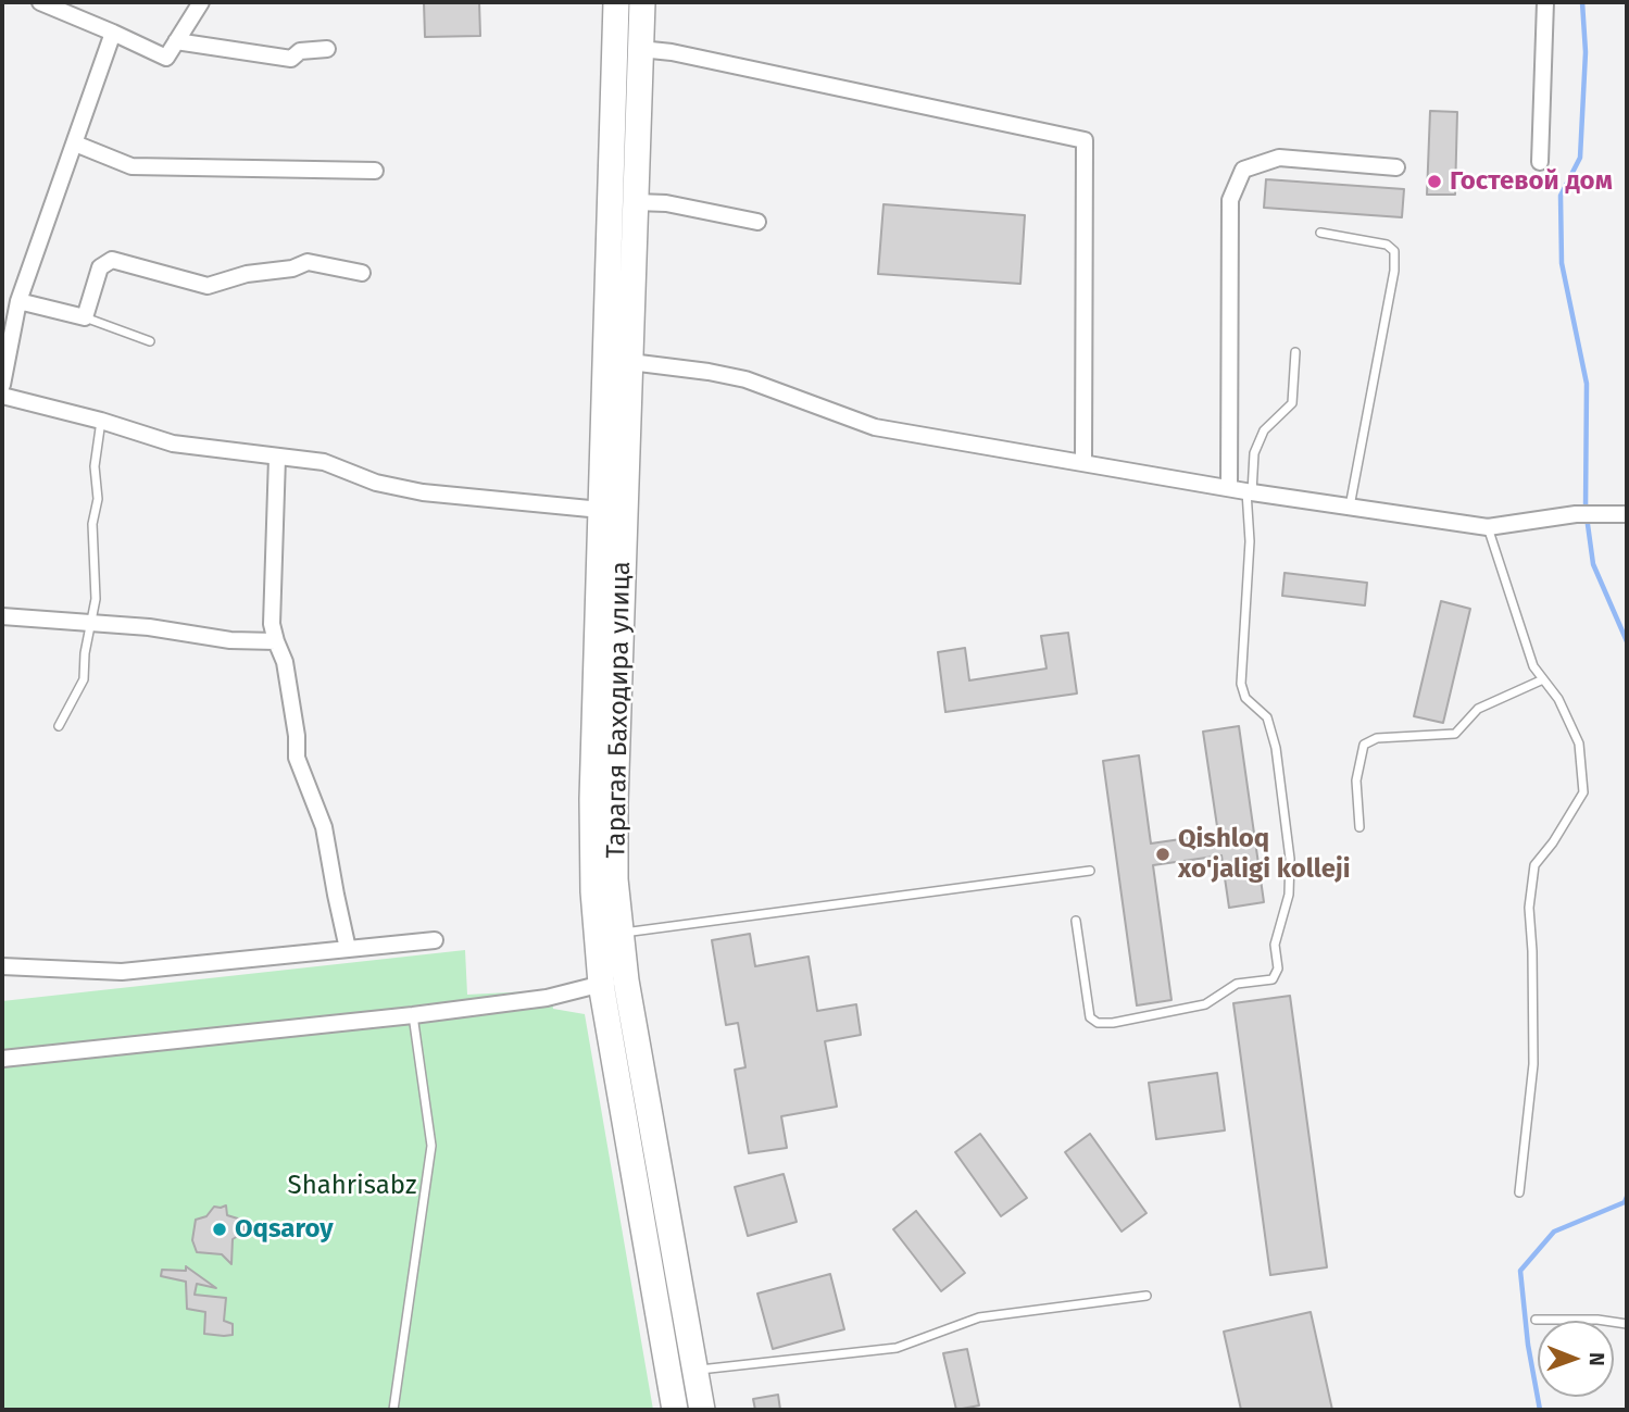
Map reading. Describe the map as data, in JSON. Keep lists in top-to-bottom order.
{
  "streets": {
    "main road": ["Тарагая Баходира улица"]
  },
  "parks": ["Shahrisabz"],
  "places": ["Гостевой дом", "Qishloq xo'jaligi kolleji", "Oqsaroy"],
  "north": "right"
}
